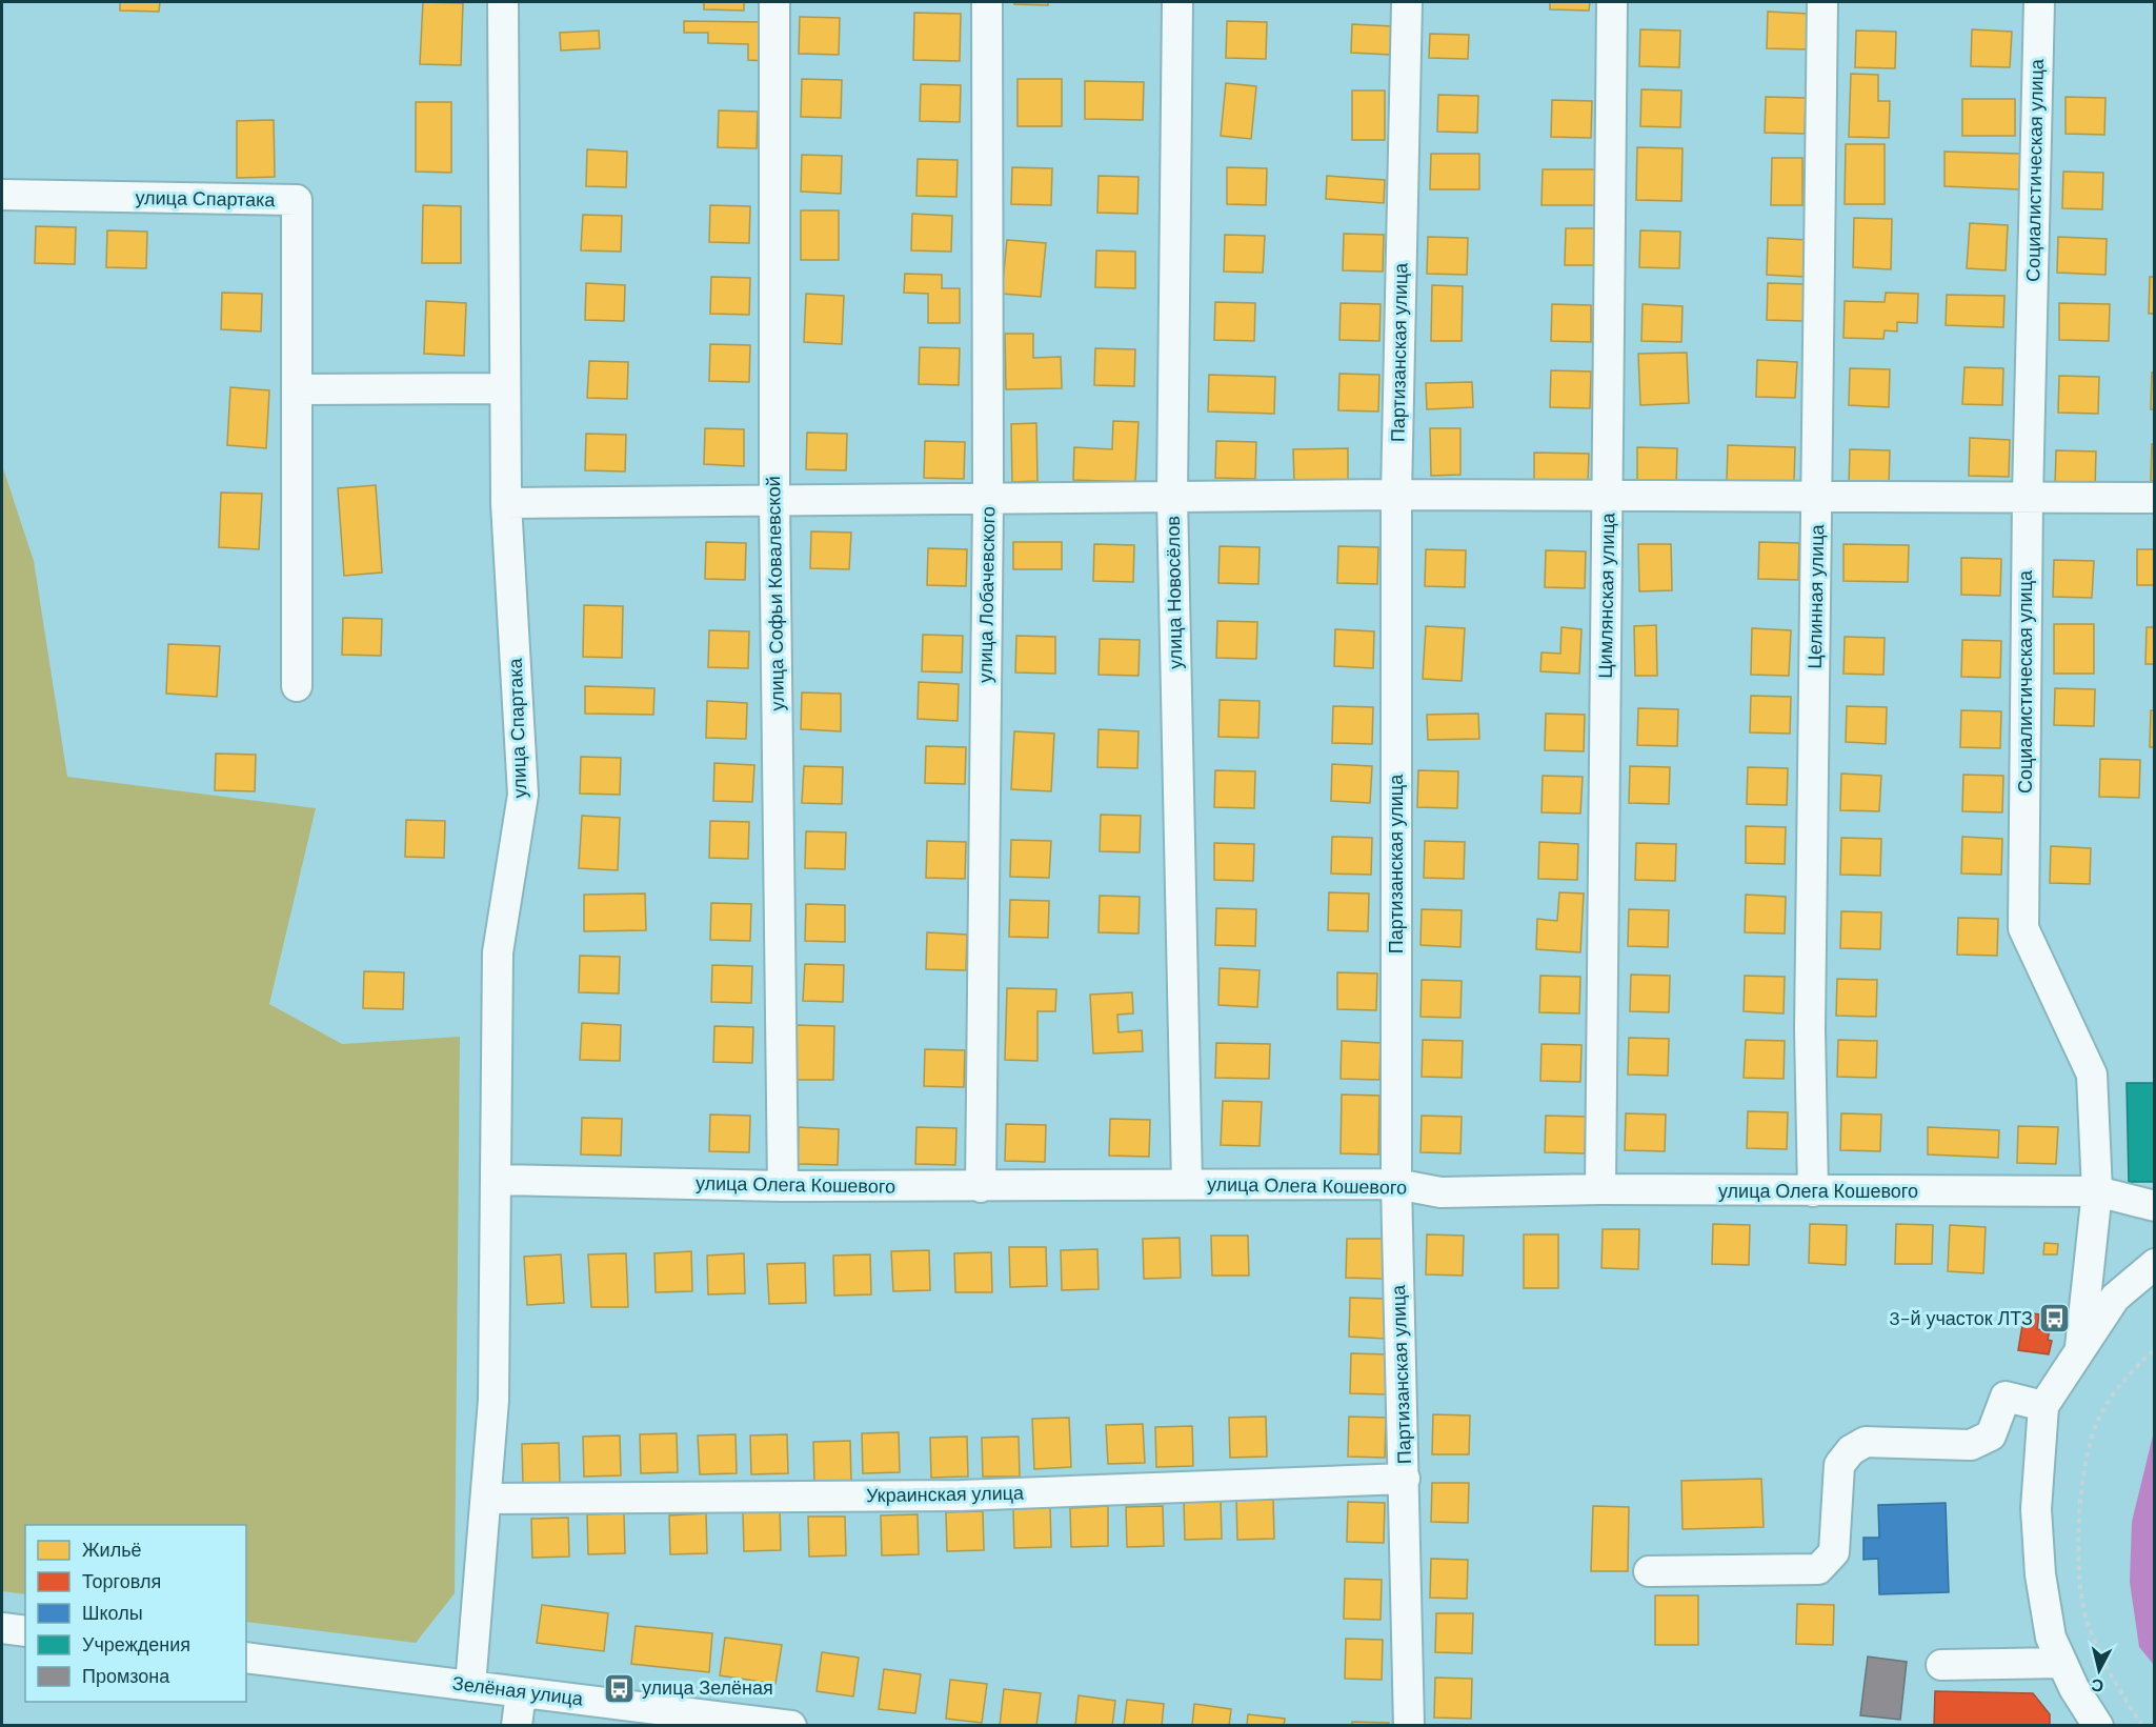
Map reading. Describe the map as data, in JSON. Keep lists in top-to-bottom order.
{
  "streets": {
    "street": [
      "Социалистическая улица",
      "улица Спартака",
      "Партизанская улица",
      "улица Новосёлов",
      "улица Софьи Ковалевской",
      "улица Лобачевского",
      "Цимлянская улица",
      "Целинная улица",
      "улица Олега Кошевого",
      "Украинская улица",
      "Зелёная улица"
    ]
  },
  "crossings": [
    ["Социалистическая улица", "улица Олега Кошевого"],
    ["улица Спартака", "улица Олега Кошевого"],
    ["улица Спартака", "Украинская улица"],
    ["улица Спартака", "Зелёная улица"],
    ["Партизанская улица", "улица Олега Кошевого"],
    ["Партизанская улица", "Украинская улица"],
    ["улица Новосёлов", "улица Олега Кошевого"],
    ["улица Софьи Ковалевской", "улица Олега Кошевого"],
    ["улица Лобачевского", "улица Олега Кошевого"],
    ["Цимлянская улица", "улица Олега Кошевого"],
    ["Целинная улица", "улица Олега Кошевого"]
  ],
  "places": {
    "bus stop": ["3-й участок ЛТЗ", "улица Зелёная"]
  },
  "legend": [
    "Жильё",
    "Торговля",
    "Школы",
    "Учреждения",
    "Промзона"
  ],
  "north": "bottom"
}
